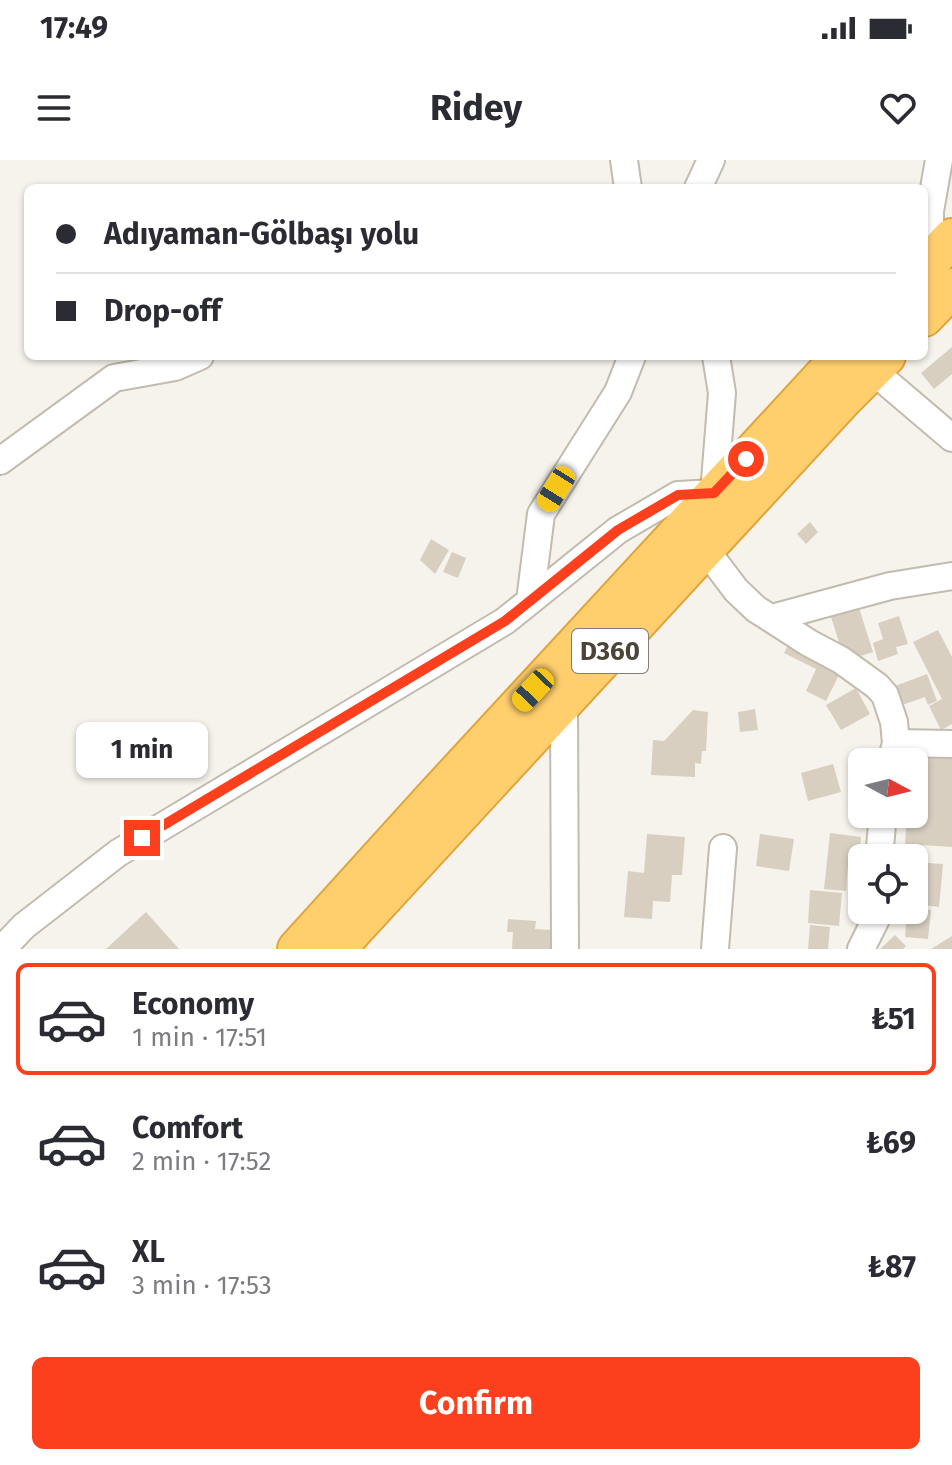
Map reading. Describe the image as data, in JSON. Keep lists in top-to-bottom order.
{
  "streets": {
    "highway": ["D360"]
  },
  "north": "right",
  "page": {
    "status": "17:49",
    "header": "Ridey",
    "banner": ["Adıyaman-Gölbaşı yolu", "Drop-off"],
    "bubble": "1 min",
    "list": [
      {
        "name": "Economy",
        "note": "1 min · 17:51",
        "value": "₺51"
      },
      {
        "name": "Comfort",
        "note": "2 min · 17:52",
        "value": "₺69"
      },
      {
        "name": "XL",
        "note": "3 min · 17:53",
        "value": "₺87"
      }
    ],
    "buttons": "Confirm"
  }
}
